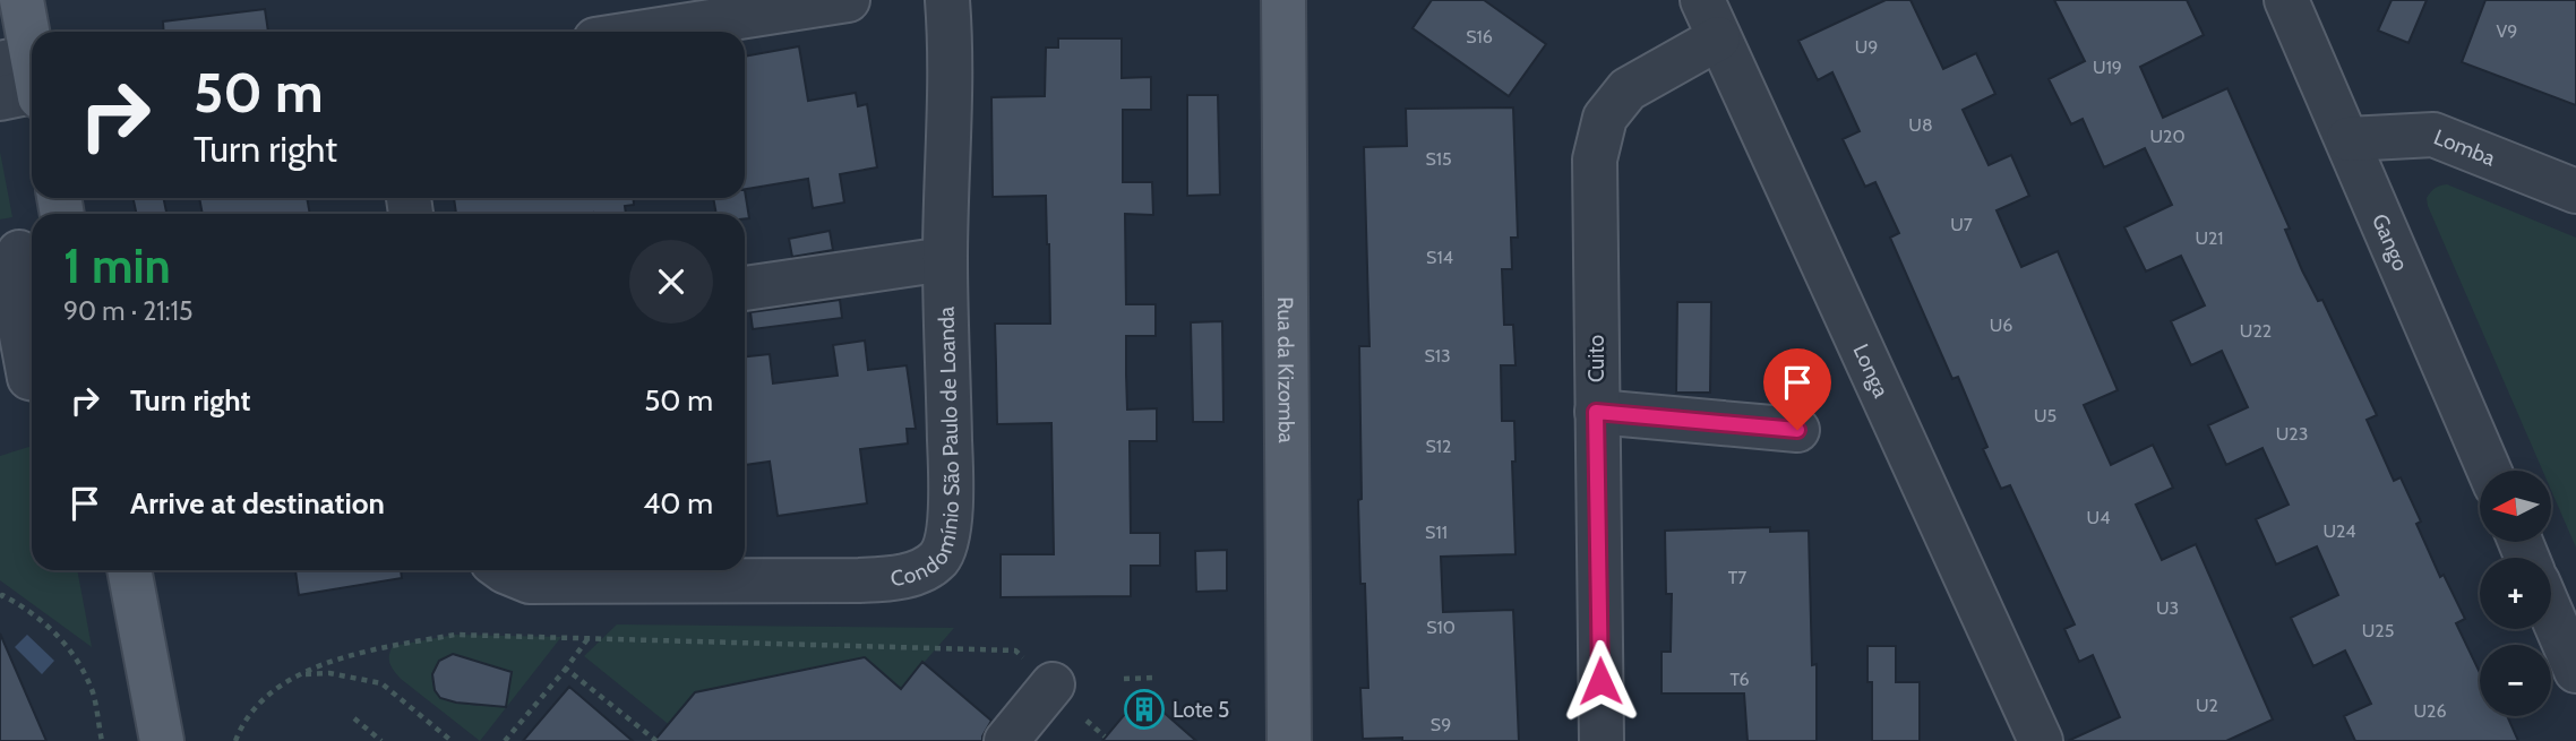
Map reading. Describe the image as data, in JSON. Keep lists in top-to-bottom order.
{
  "streets": {
    "main road": ["Rua da Kizomba"],
    "street": [
      "Lomba",
      "Gango",
      "Cuito",
      "Longa",
      "Condomínio São Paulo de Loanda"
    ]
  },
  "crossings": [
    ["Lomba", "Gango"],
    ["Cuito", "Longa"]
  ],
  "places": {
    "building": ["Lote 5"]
  },
  "house_numbers": [
    "V9",
    "S16",
    "U9",
    "U19",
    "U8",
    "U20",
    "S15",
    "U7",
    "U21",
    "S14",
    "U6",
    "U22",
    "S13",
    "U5",
    "U23",
    "S12",
    "U4",
    "U24",
    "S11",
    "T7",
    "U3",
    "S10",
    "U25",
    "T6",
    "U2",
    "U26",
    "S9"
  ],
  "north": "left",
  "page": {
    "turn": ["50 m", "Turn right"],
    "heading": ["1 min", "90 m · 21:15"],
    "list": [
      {
        "name": "Turn right",
        "value": "50 m"
      },
      {
        "name": "Arrive at destination",
        "value": "40 m"
      }
    ],
    "map_buttons": ["+", "−"]
  }
}
